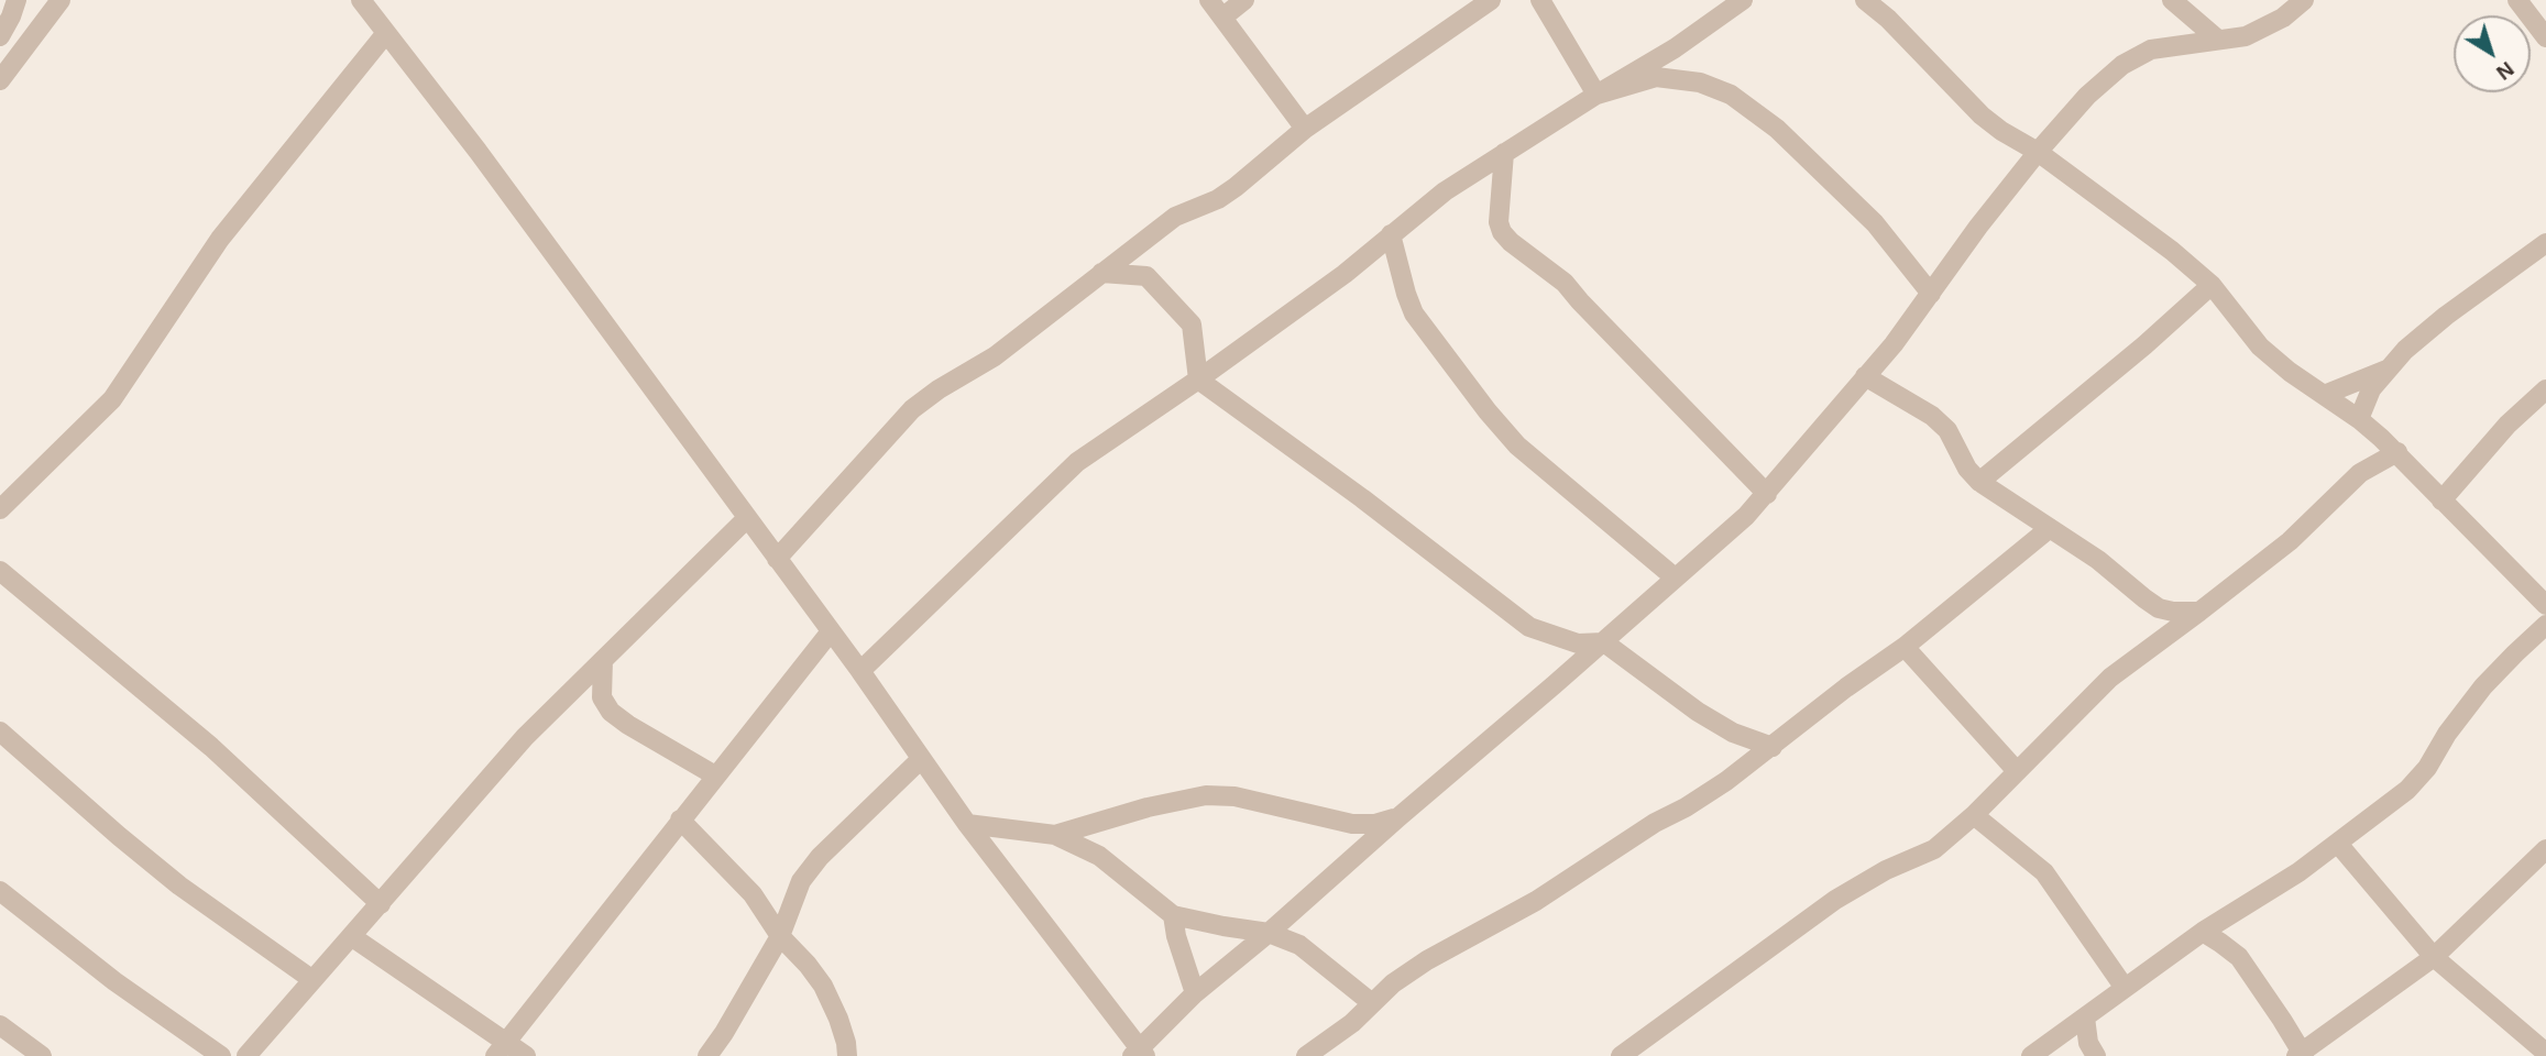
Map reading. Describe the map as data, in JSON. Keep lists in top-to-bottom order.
{
  "north": "bottom right"
}
